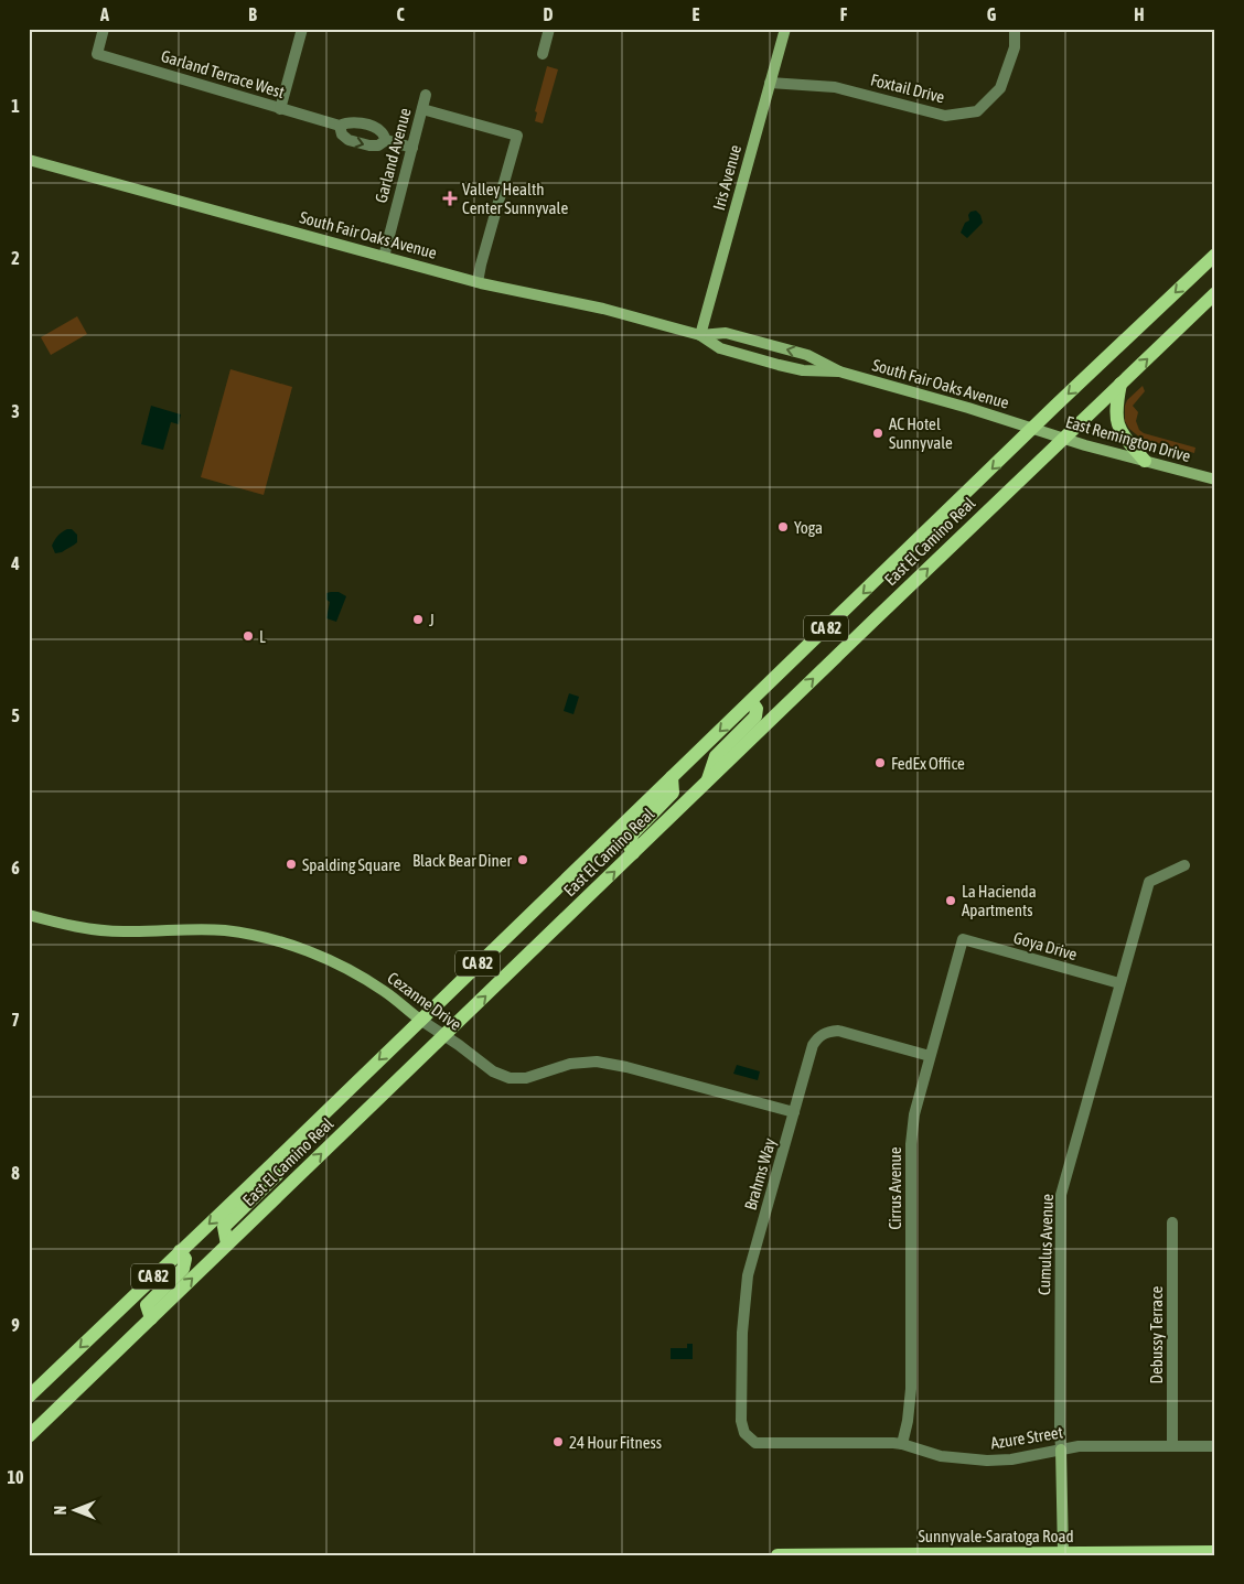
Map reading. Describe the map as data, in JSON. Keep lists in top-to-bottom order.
{
  "streets": {
    "main road": [
      "Iris Avenue",
      "South Fair Oaks Avenue",
      "East Remington Drive",
      "East El Camino Real",
      "CA 82",
      "Cezanne Drive",
      "Cumulus Avenue",
      "Sunnyvale-Saratoga Road"
    ],
    "street": [
      "Garland Terrace West",
      "Foxtail Drive",
      "Garland Avenue",
      "Goya Drive",
      "Brahms Way",
      "Cirrus Avenue",
      "Debussy Terrace",
      "Azure Street"
    ]
  },
  "crossings": [
    ["Garland Terrace West", "Garland Avenue"],
    ["Foxtail Drive", "Iris Avenue"],
    ["Garland Avenue", "South Fair Oaks Avenue"],
    ["Iris Avenue", "South Fair Oaks Avenue"],
    ["South Fair Oaks Avenue", "East Remington Drive"],
    ["South Fair Oaks Avenue", "East El Camino Real"],
    ["East Remington Drive", "East El Camino Real"],
    ["East El Camino Real", "Cezanne Drive"],
    ["Goya Drive", "Cirrus Avenue"],
    ["Goya Drive", "Cumulus Avenue"],
    ["Cezanne Drive", "Brahms Way"],
    ["Brahms Way", "Cirrus Avenue"],
    ["Brahms Way", "Azure Street"],
    ["Cirrus Avenue", "Azure Street"],
    ["Cumulus Avenue", "Azure Street"],
    ["Cumulus Avenue", "Sunnyvale-Saratoga Road"],
    ["Debussy Terrace", "Azure Street"]
  ],
  "places": {
    "health": ["Valley Health Center Sunnyvale"],
    "other": [
      "AC Hotel Sunnyvale",
      "Yoga",
      "J",
      "L",
      "FedEx Office",
      "Black Bear Diner",
      "Spalding Square",
      "La Hacienda Apartments",
      "24 Hour Fitness"
    ]
  },
  "north": "left",
  "grid": {
    "columns": [
      "A",
      "B",
      "C",
      "D",
      "E",
      "F",
      "G",
      "H"
    ],
    "rows": [
      "1",
      "2",
      "3",
      "4",
      "5",
      "6",
      "7",
      "8",
      "9",
      "10"
    ]
  }
}
